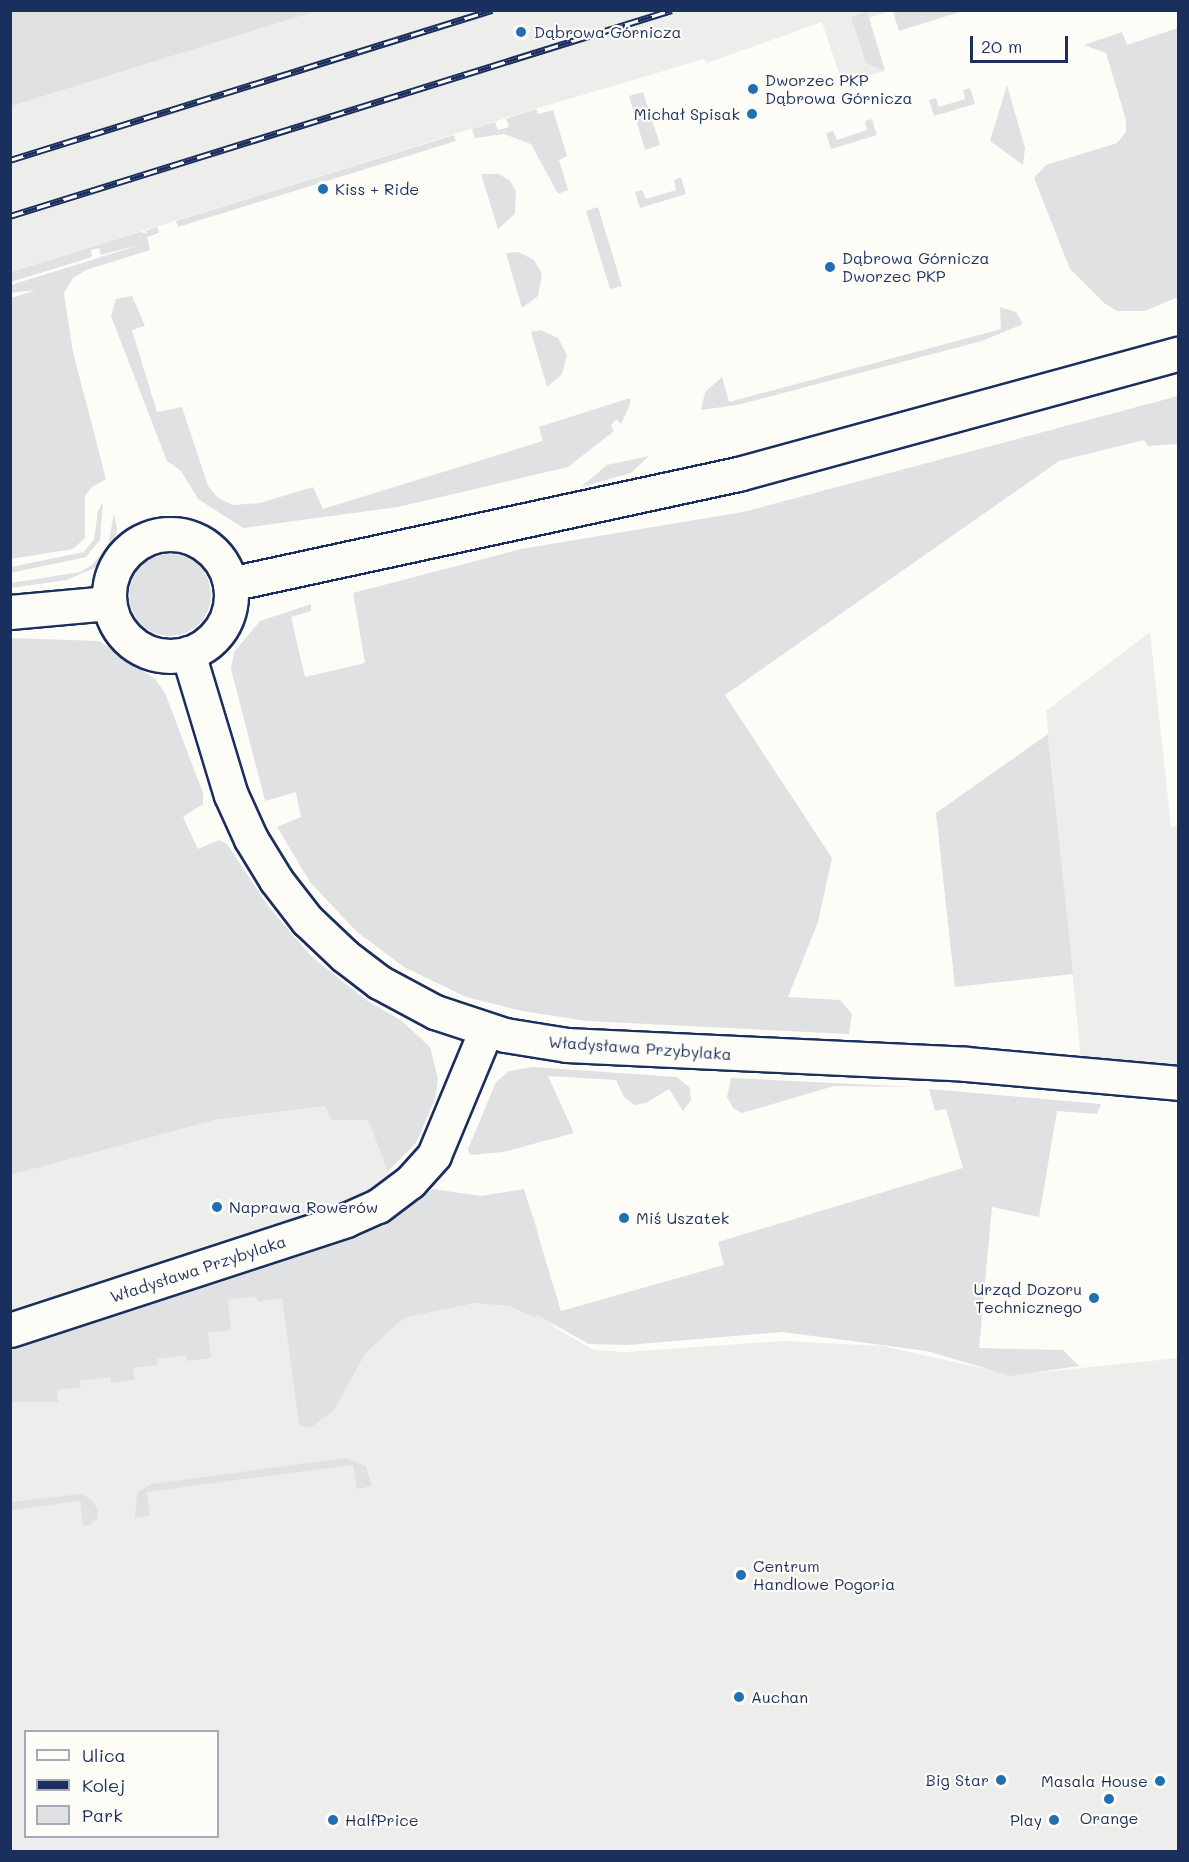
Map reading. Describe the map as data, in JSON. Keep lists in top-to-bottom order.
{
  "streets": {
    "street": ["Władysława Przybylaka"]
  },
  "places": [
    "Dąbrowa Górnicza",
    "Dworzec PKP Dąbrowa Górnicza",
    "Michał Spisak",
    "Kiss + Ride",
    "Dąbrowa Górnicza Dworzec PKP",
    "Naprawa Rowerów",
    "Miś Uszatek",
    "Urząd Dozoru Technicznego",
    "Centrum Handlowe Pogoria",
    "Auchan",
    "Big Star",
    "Masala House",
    "Orange",
    "HalfPrice",
    "Play"
  ],
  "legend": ["Ulica", "Kolej", "Park"],
  "scale_bar": "20 m"
}
